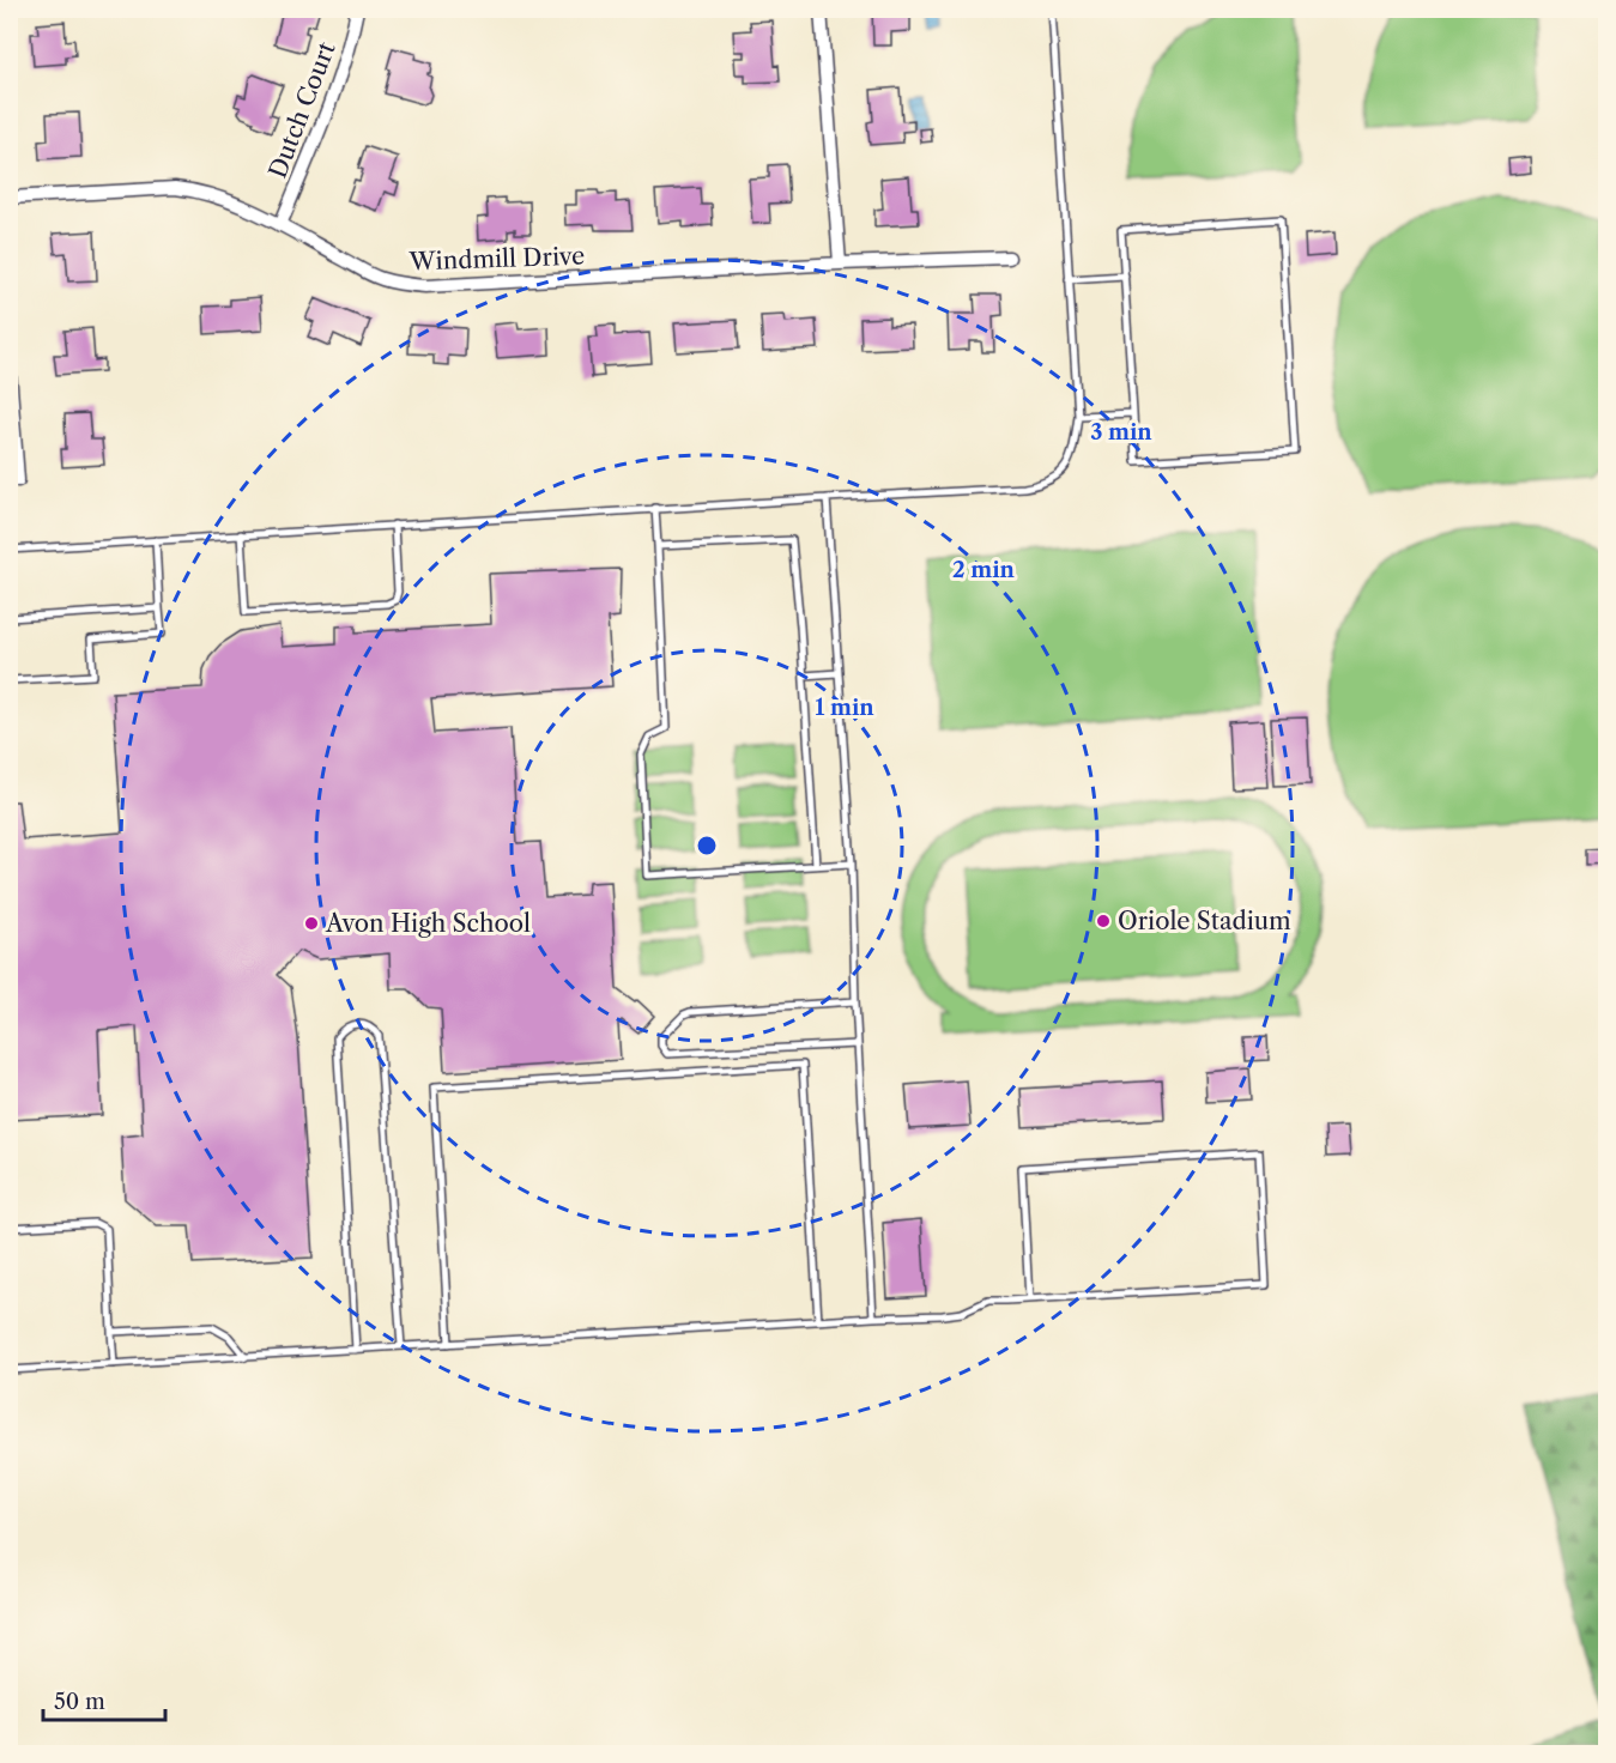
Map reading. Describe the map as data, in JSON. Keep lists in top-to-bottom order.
{
  "streets": {
    "street": ["Dutch Court", "Windmill Drive"]
  },
  "crossings": [
    ["Dutch Court", "Windmill Drive"]
  ],
  "places": ["Oriole Stadium", "Avon High School"],
  "scale_bar": "50 m",
  "rings": ["3 min", "2 min", "1 min"]
}
